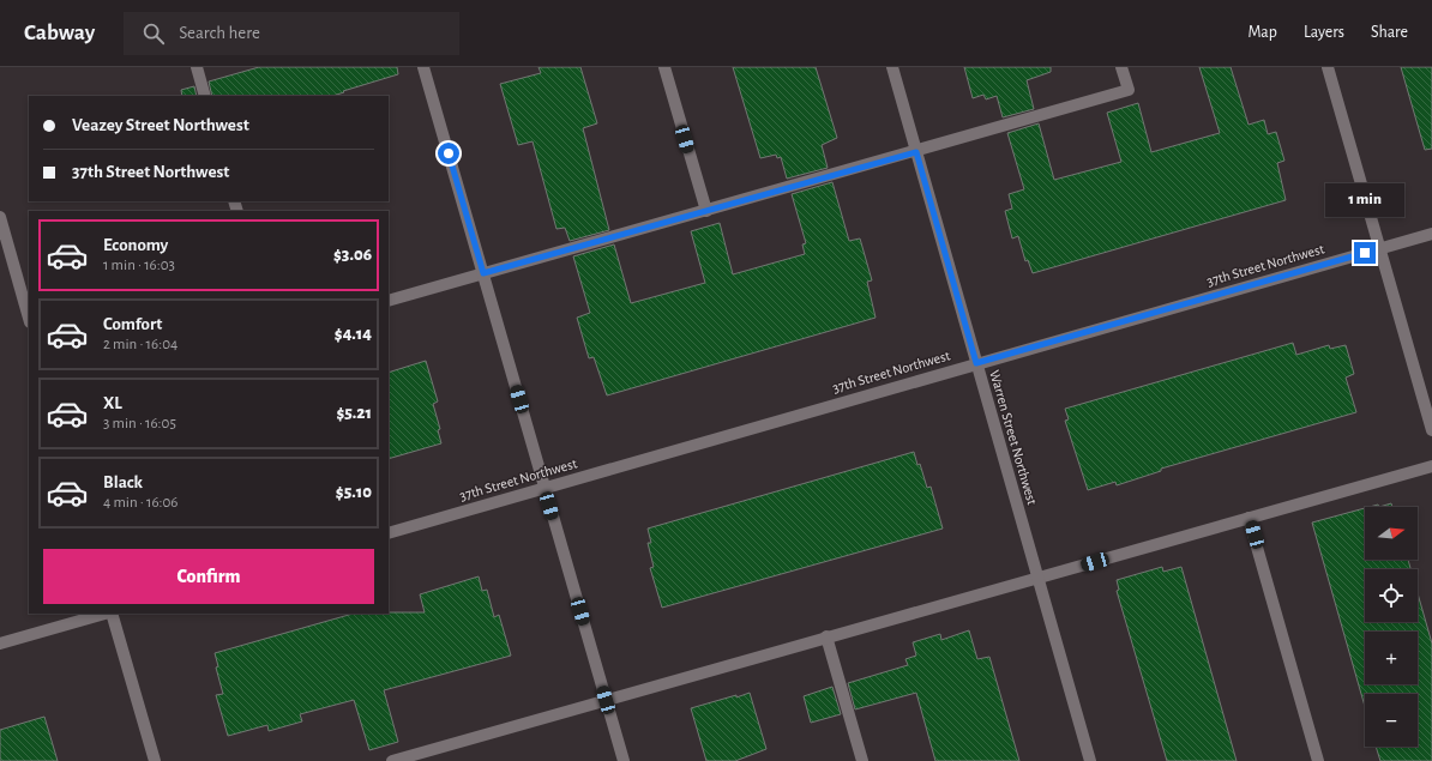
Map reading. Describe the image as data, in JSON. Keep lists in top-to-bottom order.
{
  "streets": {
    "street": ["37th Street Northwest", "Warren Street Northwest"]
  },
  "crossings": [
    ["37th Street Northwest", "Warren Street Northwest"]
  ],
  "north": "right",
  "page": {
    "header": "Cabway",
    "search": "Search here",
    "nav": ["Map", "Layers", "Share"],
    "banner": ["Veazey Street Northwest", "37th Street Northwest"],
    "bubble": "1 min",
    "list": [
      {
        "name": "Economy",
        "note": "1 min · 16:03",
        "value": "$3.06"
      },
      {
        "name": "Comfort",
        "note": "2 min · 16:04",
        "value": "$4.14"
      },
      {
        "name": "XL",
        "note": "3 min · 16:05",
        "value": "$5.21"
      },
      {
        "name": "Black",
        "note": "4 min · 16:06",
        "value": "$5.10"
      }
    ],
    "map_buttons": ["+", "−"],
    "buttons": "Confirm"
  }
}
